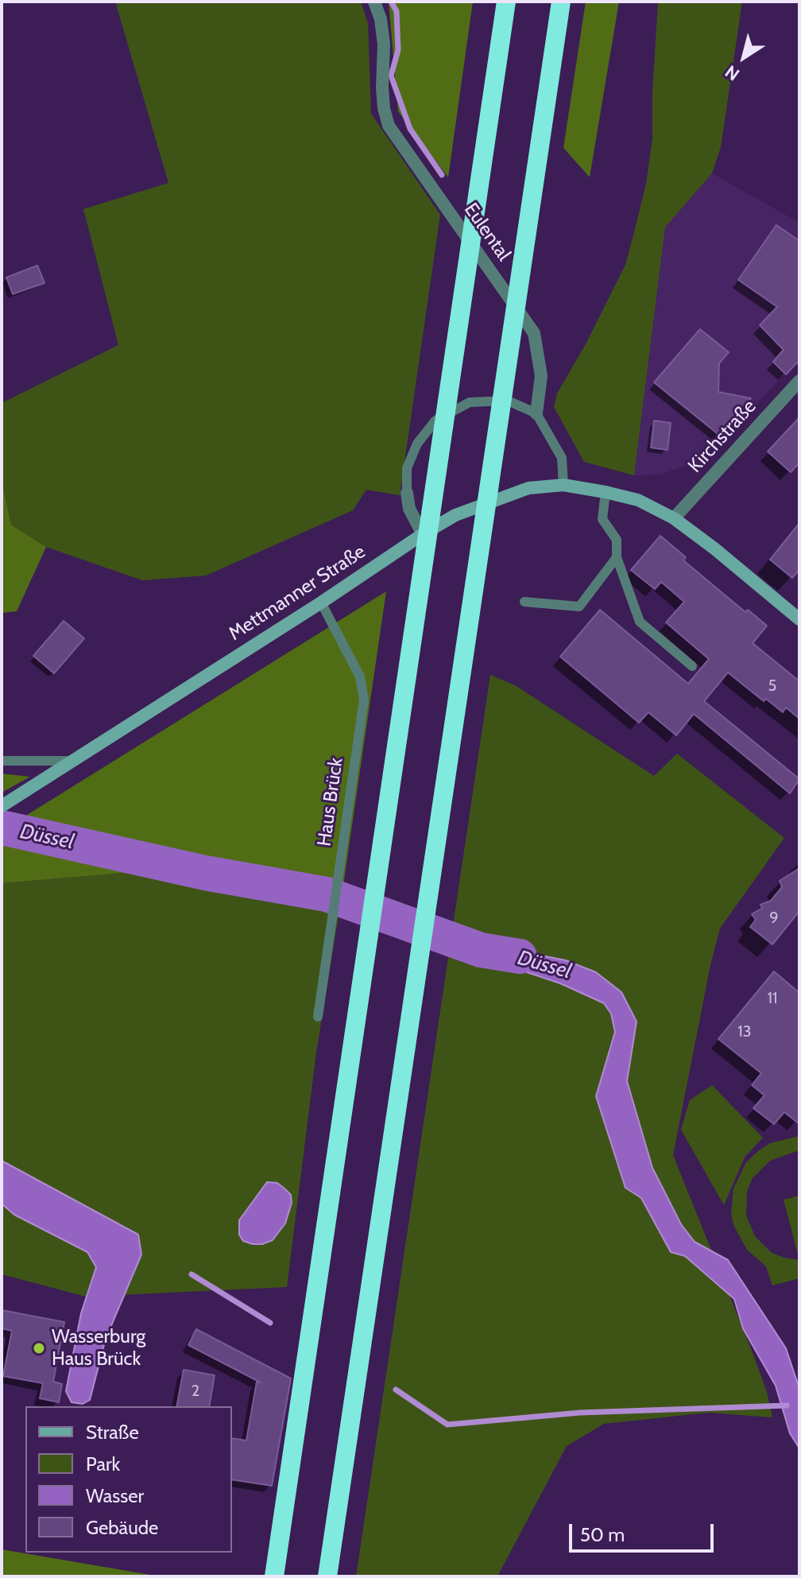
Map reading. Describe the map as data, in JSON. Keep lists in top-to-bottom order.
{
  "streets": {
    "main road": ["Mettmanner Straße"],
    "street": ["Eulental", "Kirchstraße"],
    "lane": ["Haus Brück"]
  },
  "crossings": [
    ["Kirchstraße", "Mettmanner Straße"],
    ["Mettmanner Straße", "Haus Brück"]
  ],
  "water": ["Düssel"],
  "places": ["Wasserburg Haus Brück"],
  "house_numbers": [
    "5",
    "9",
    "11",
    "13",
    "2"
  ],
  "legend": [
    "Straße",
    "Park",
    "Wasser",
    "Gebäude"
  ],
  "scale_bar": "50 m",
  "north": "bottom left"
}
